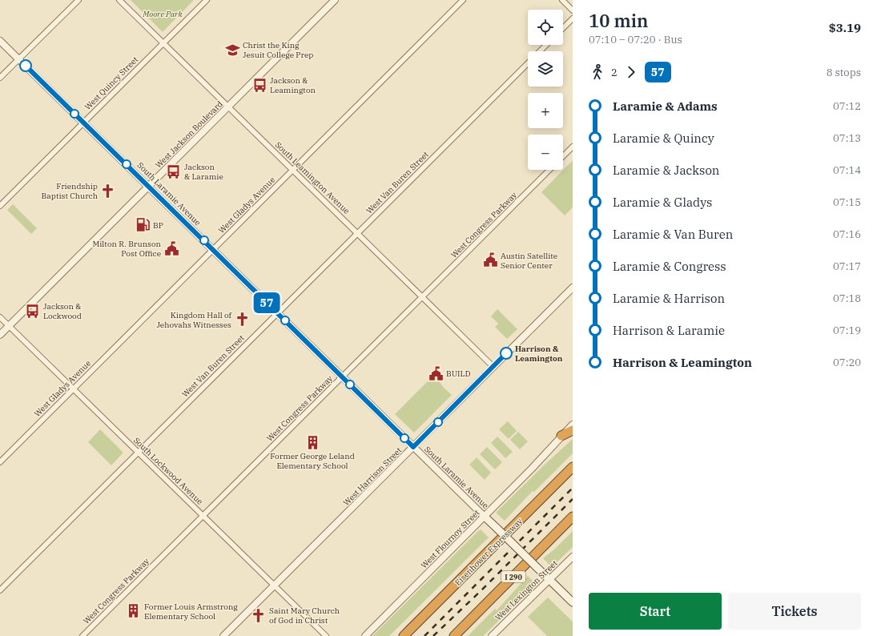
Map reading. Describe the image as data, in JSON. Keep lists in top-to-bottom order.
{
  "streets": {
    "highway": ["Eisenhower Expressway", "I 290"],
    "main road": ["South Laramie Avenue"],
    "street": [
      "West Quincy Street",
      "West Jackson Boulevard",
      "South Leamington Avenue",
      "West Van Buren Street",
      "West Gladys Avenue",
      "West Congress Parkway",
      "South Lockwood Avenue",
      "West Harrison Street",
      "West Flournoy Street",
      "West Lexington Street"
    ]
  },
  "crossings": [
    ["West Quincy Street", "South Leamington Avenue"],
    ["West Quincy Street", "South Laramie Avenue"],
    ["West Jackson Boulevard", "South Leamington Avenue"],
    ["West Jackson Boulevard", "South Laramie Avenue"],
    ["West Jackson Boulevard", "South Lockwood Avenue"],
    ["South Leamington Avenue", "West Van Buren Street"],
    ["South Leamington Avenue", "West Gladys Avenue"],
    ["South Leamington Avenue", "West Congress Parkway"],
    ["South Leamington Avenue", "West Harrison Street"],
    ["West Van Buren Street", "South Laramie Avenue"],
    ["West Van Buren Street", "South Lockwood Avenue"],
    ["South Laramie Avenue", "West Gladys Avenue"],
    ["South Laramie Avenue", "West Congress Parkway"],
    ["South Laramie Avenue", "West Harrison Street"],
    ["South Laramie Avenue", "West Flournoy Street"],
    ["South Laramie Avenue", "West Lexington Street"],
    ["West Gladys Avenue", "South Lockwood Avenue"],
    ["West Congress Parkway", "South Lockwood Avenue"],
    ["South Lockwood Avenue", "West Harrison Street"]
  ],
  "parks": ["Moore Park"],
  "places": {
    "school or university": ["Christ the King Jesuit College Prep"],
    "bus stop": ["Jackson & Leamington", "Jackson & Laramie", "Jackson & Lockwood"],
    "church": ["Friendship Baptist Church", "Kingdom Hall of Jehovahs Witnesses", "Saint Mary Church of God in Christ"],
    "fuel station": ["BP"],
    "public building": ["Milton R. Brunson Post Office", "Austin Satellite Senior Center", "BUILD"],
    "other": ["Harrison & Leamington"],
    "building": ["Former George Leland Elementary School", "Former Louis Armstrong Elementary School"]
  },
  "lines": ["bus line 57"],
  "page": {
    "on_map": "57",
    "heading": ["10 min", "07:10 – 07:20 · Bus", "$3.19"],
    "map_buttons": ["+", "−"],
    "legs": ["2", "57", "8 stops"],
    "list": [
      {
        "name": "Laramie & Adams",
        "value": "07:12"
      },
      {
        "name": "Laramie & Quincy",
        "value": "07:13"
      },
      {
        "name": "Laramie & Jackson",
        "value": "07:14"
      },
      {
        "name": "Laramie & Gladys",
        "value": "07:15"
      },
      {
        "name": "Laramie & Van Buren",
        "value": "07:16"
      },
      {
        "name": "Laramie & Congress",
        "value": "07:17"
      },
      {
        "name": "Laramie & Harrison",
        "value": "07:18"
      },
      {
        "name": "Harrison & Laramie",
        "value": "07:19"
      },
      {
        "name": "Harrison & Leamington",
        "value": "07:20"
      }
    ],
    "buttons": ["Start", "Tickets"]
  }
}
